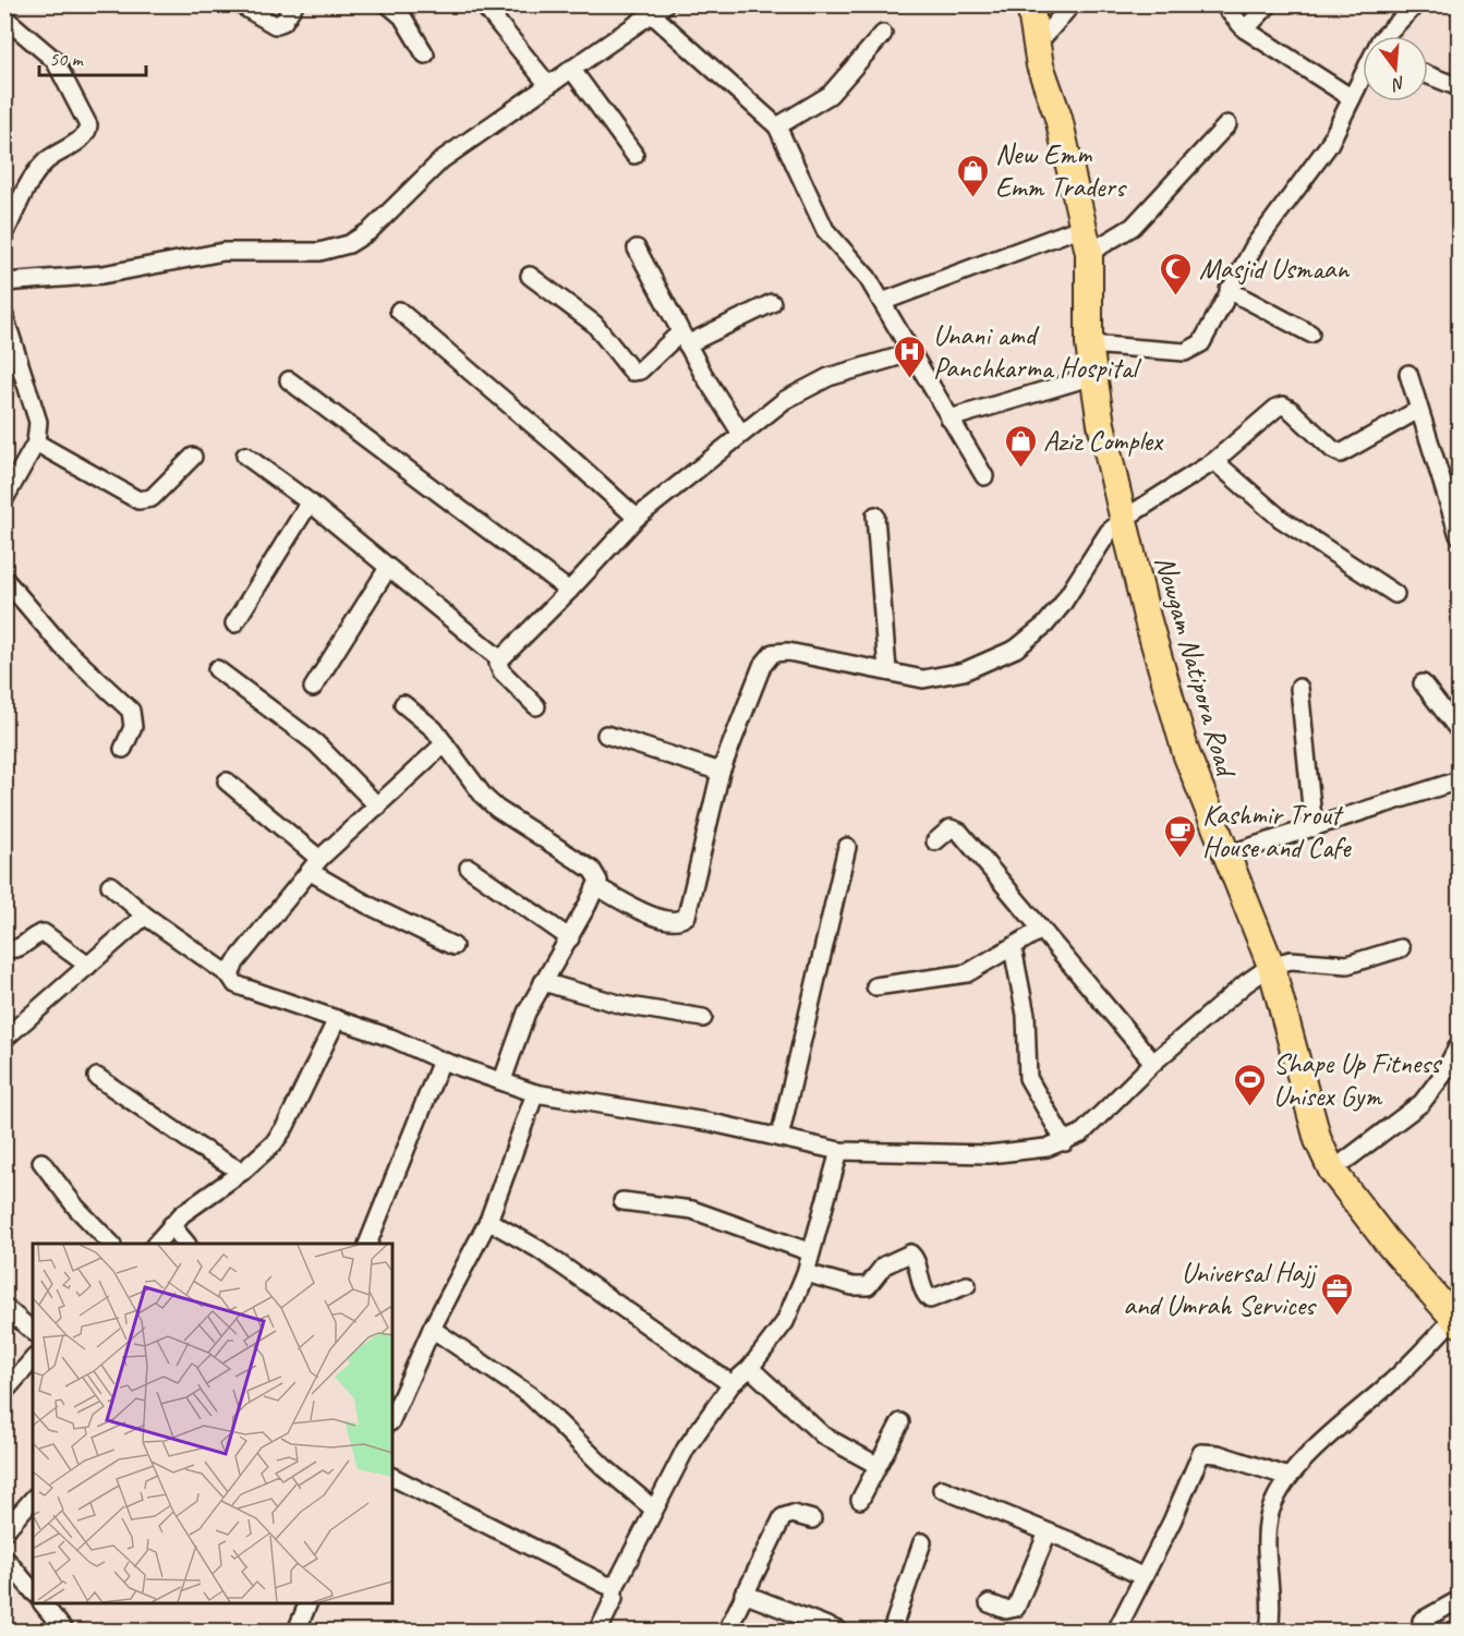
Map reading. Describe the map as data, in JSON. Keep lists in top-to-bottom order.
{
  "streets": {
    "main road": ["Nowgam Natipora Road"]
  },
  "places": {
    "shop": ["New Emm Emm Traders", "Aziz Complex"],
    "mosque": ["Masjid Usmaan"],
    "hospital": ["Unani amd Panchkarma Hospital"],
    "cafe": ["Kashmir Trout House and Cafe"],
    "sports": ["Shape Up Fitness Unisex Gym"],
    "office": ["Universal Hajj and Umrah Services"]
  },
  "scale_bar": "50 m",
  "north": "bottom"
}
